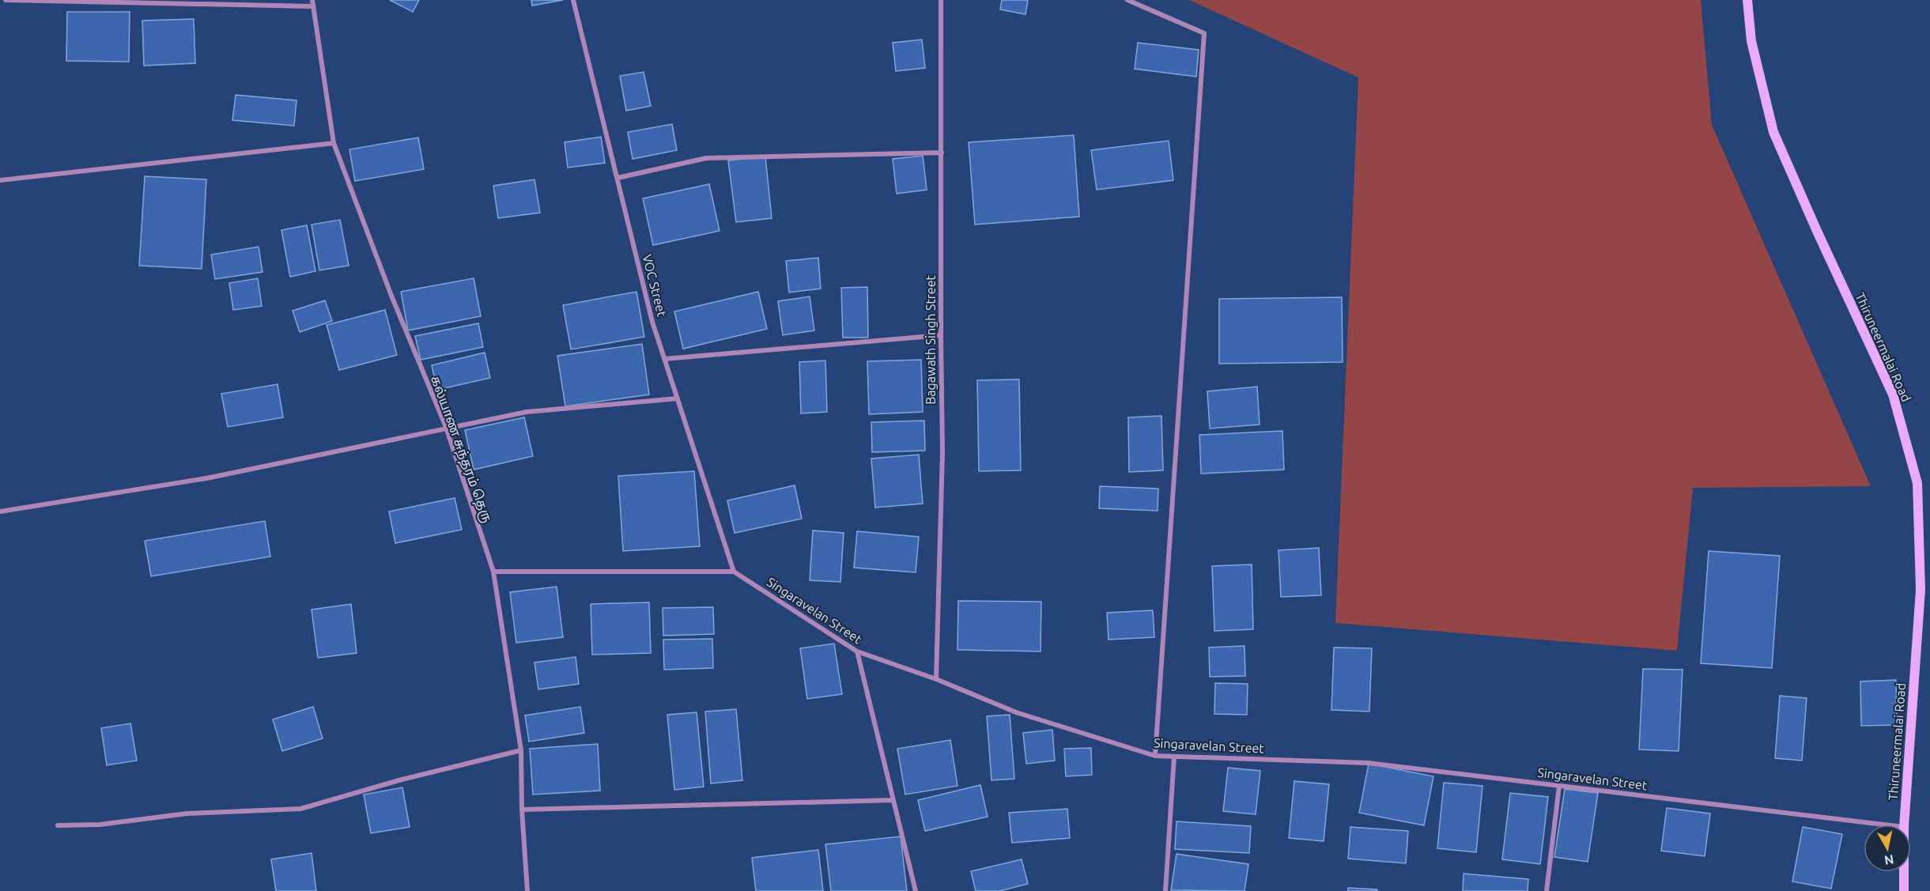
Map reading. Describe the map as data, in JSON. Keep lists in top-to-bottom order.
{
  "streets": {
    "street": [
      "VOC Street",
      "Bagawath Singh Street",
      "Thiruneermalai Road",
      "கல்யாண சுந்தரம் தெரு",
      "Singaravelan Street"
    ]
  },
  "crossings": [
    ["VOC Street", "Singaravelan Street"],
    ["Bagawath Singh Street", "Singaravelan Street"]
  ],
  "north": "bottom"
}
